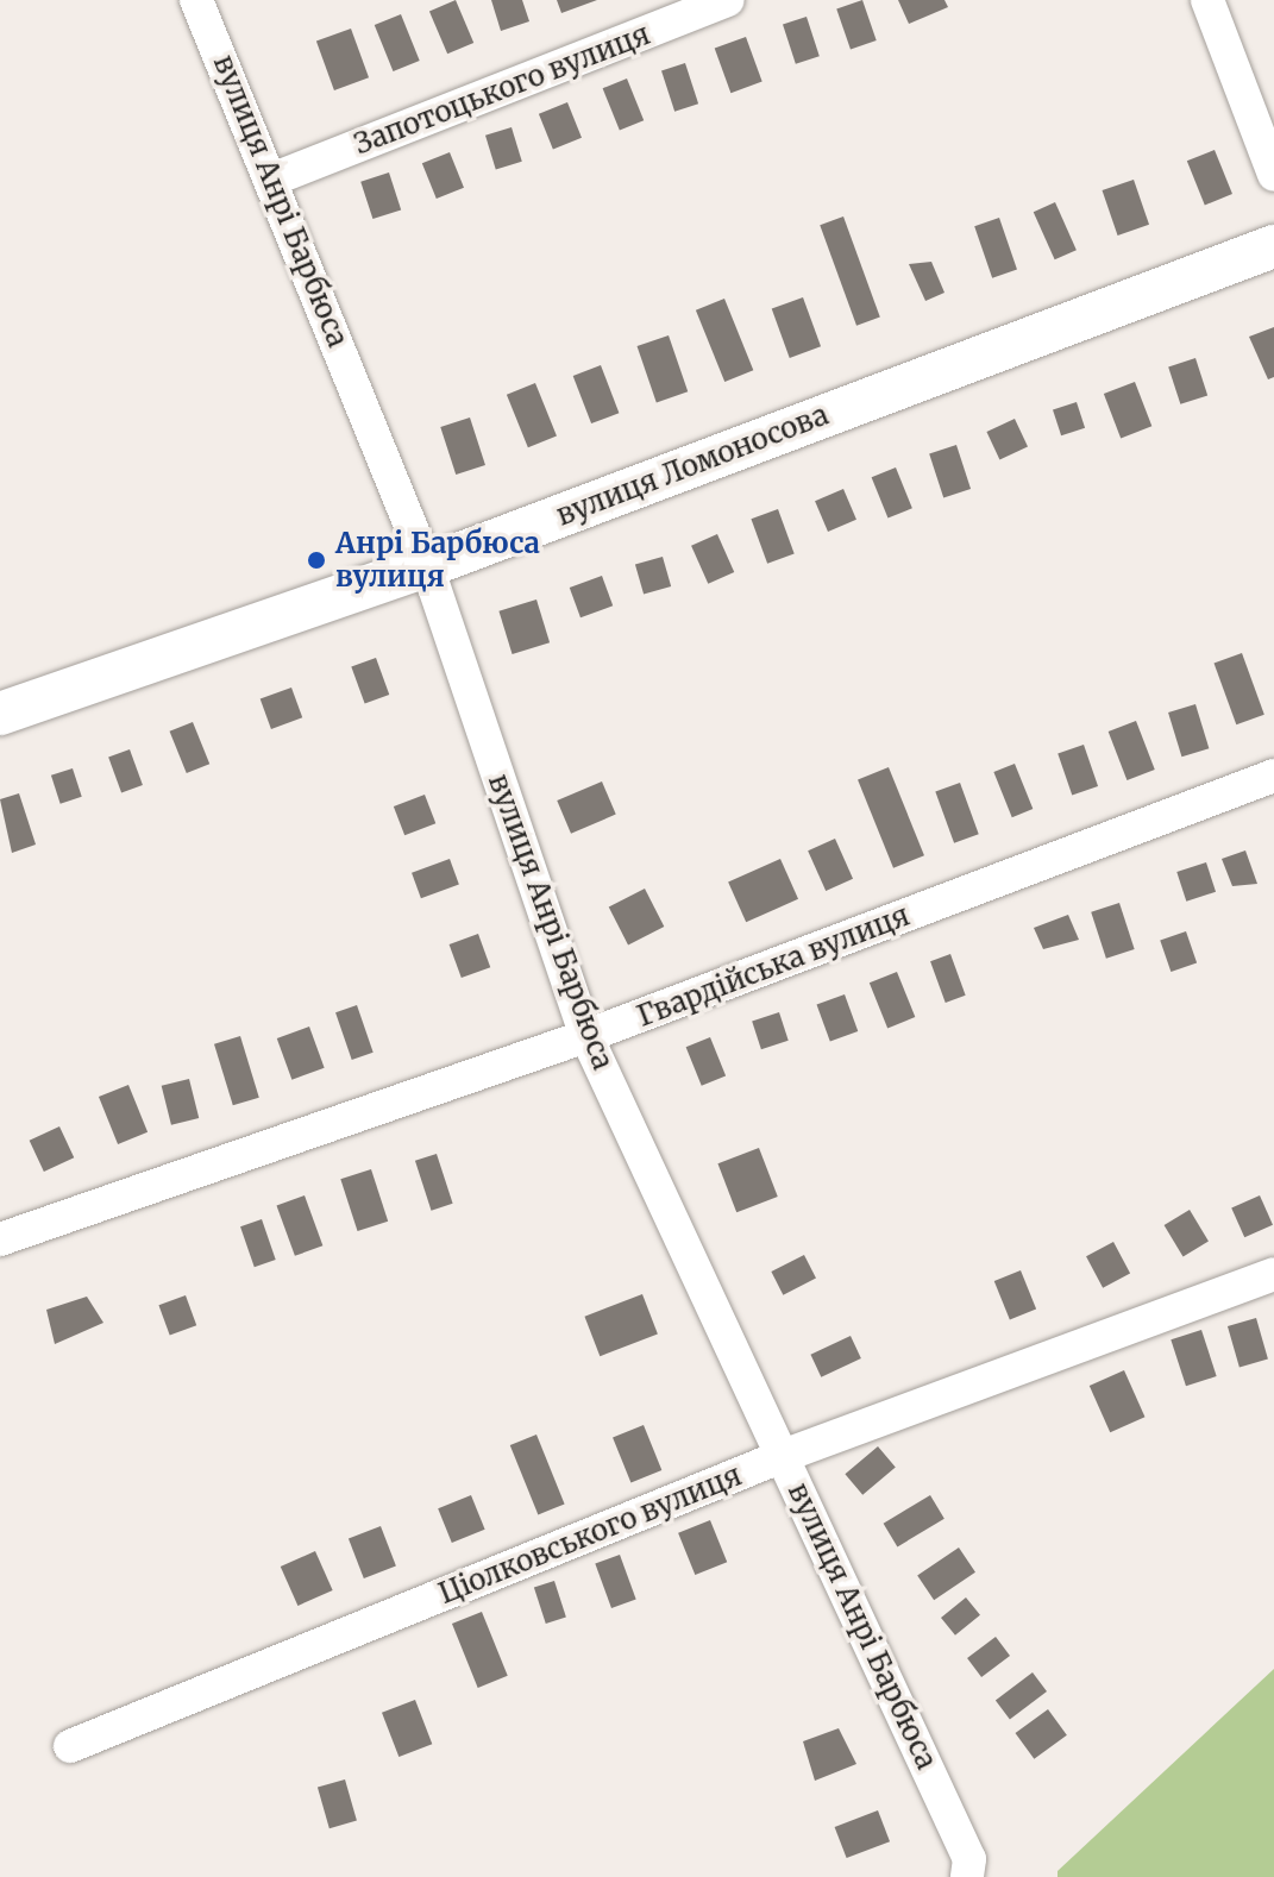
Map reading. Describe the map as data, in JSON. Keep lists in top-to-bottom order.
{
  "streets": {
    "main road": ["вулиця Ломоносова"],
    "street": [
      "Запотоцького вулиця",
      "вулиця Анрі Барбюса",
      "Гвардійська вулиця",
      "Ціолковського вулиця"
    ]
  },
  "crossings": [
    ["Запотоцького вулиця", "вулиця Анрі Барбюса"],
    ["вулиця Анрі Барбюса", "вулиця Ломоносова"],
    ["вулиця Анрі Барбюса", "Гвардійська вулиця"],
    ["вулиця Анрі Барбюса", "Ціолковського вулиця"]
  ],
  "places": ["Анрі Барбюса вулиця"]
}
